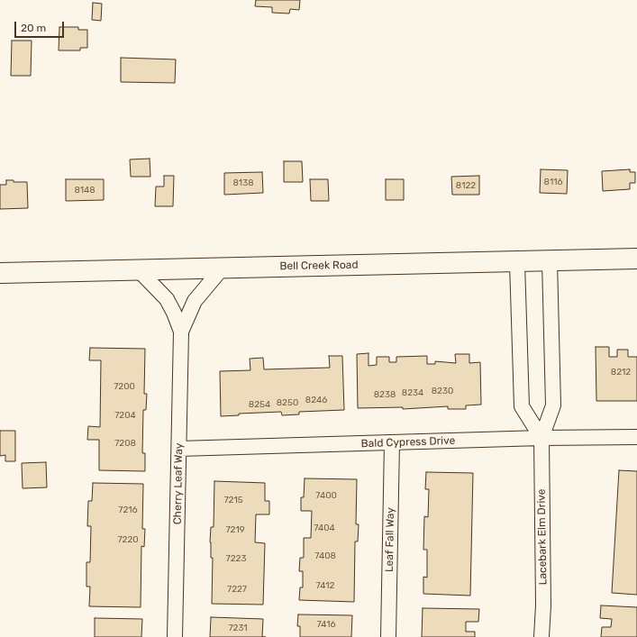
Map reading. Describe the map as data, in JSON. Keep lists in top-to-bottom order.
{
  "streets": {
    "street": [
      "Bell Creek Road",
      "Bald Cypress Drive",
      "Cherry Leaf Way",
      "Lacebark Elm Drive",
      "Leaf Fall Way"
    ]
  },
  "crossings": [
    ["Bell Creek Road", "Cherry Leaf Way"],
    ["Bell Creek Road", "Lacebark Elm Drive"],
    ["Bald Cypress Drive", "Cherry Leaf Way"],
    ["Bald Cypress Drive", "Lacebark Elm Drive"],
    ["Bald Cypress Drive", "Leaf Fall Way"]
  ],
  "house_numbers": [
    "8116",
    "8138",
    "8122",
    "8148",
    "8212",
    "7200",
    "8230",
    "8234",
    "8238",
    "8246",
    "8250",
    "8254",
    "7204",
    "7208",
    "7400",
    "7215",
    "7216",
    "7404",
    "7219",
    "7220",
    "7408",
    "7223",
    "7412",
    "7227",
    "7416",
    "7231"
  ],
  "scale_bar": "20 m"
}
